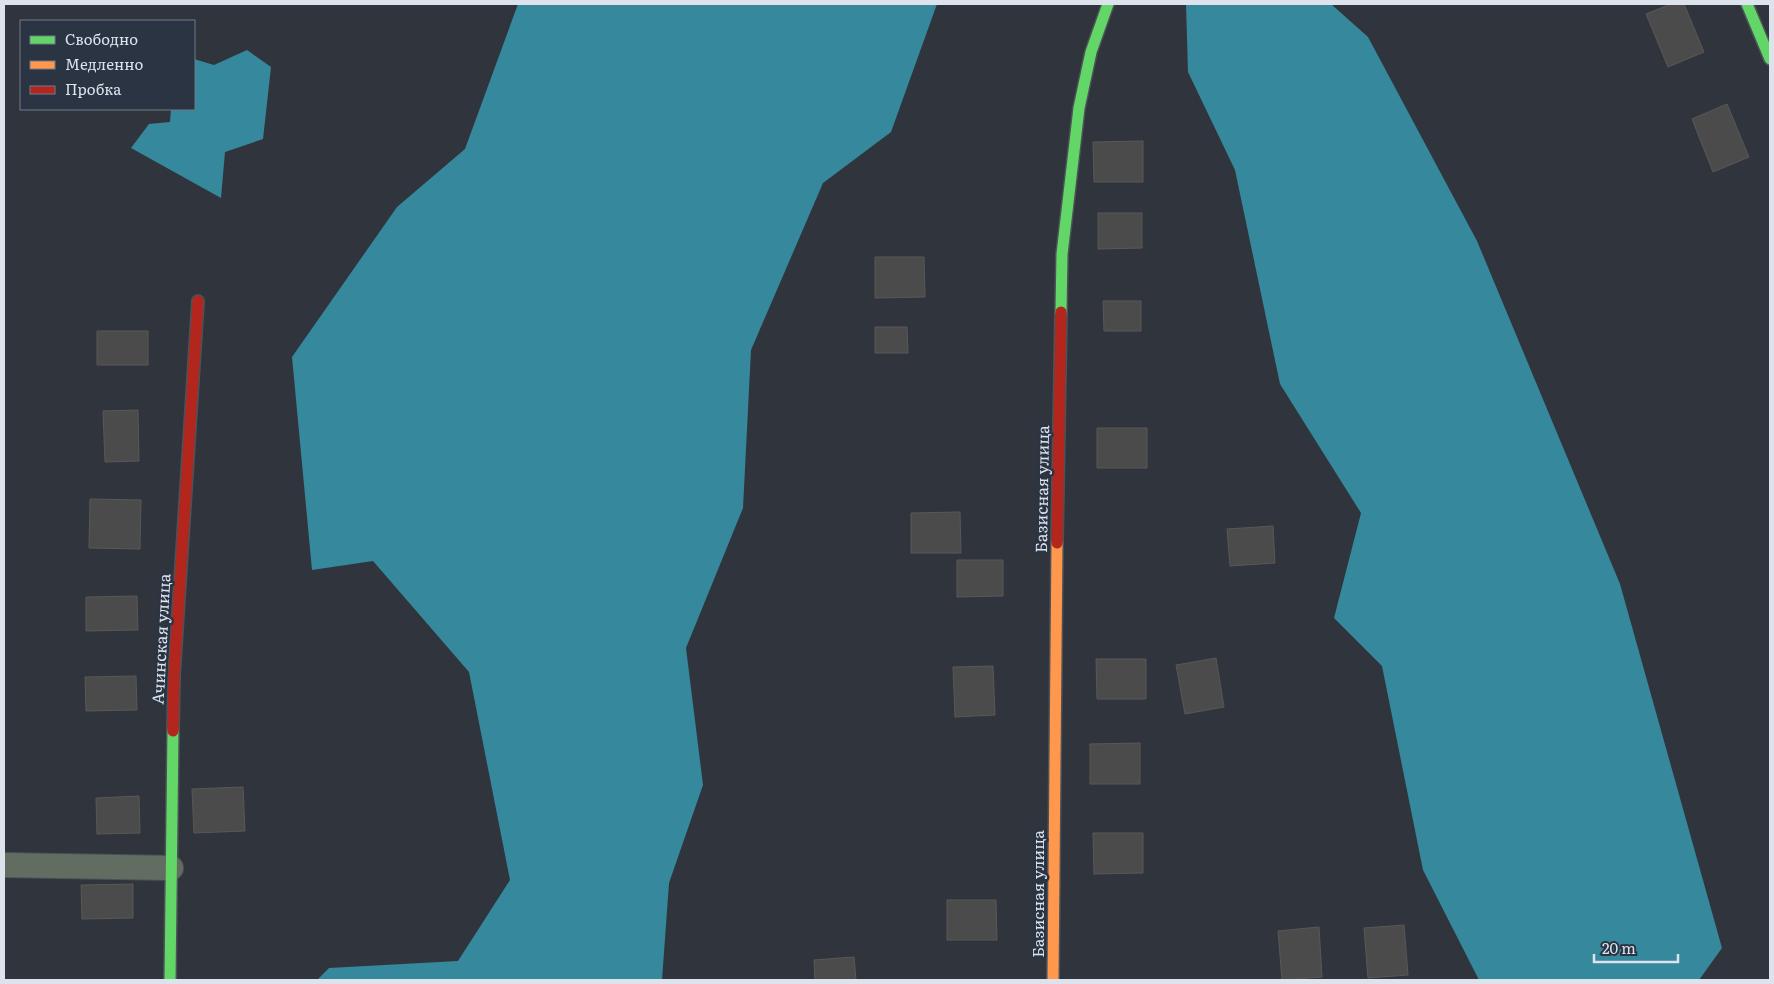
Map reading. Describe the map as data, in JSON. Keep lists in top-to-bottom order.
{
  "streets": {
    "street": ["Базисная улица", "Ачинская улица"]
  },
  "legend": ["Свободно", "Медленно", "Пробка"],
  "scale_bar": "20 m"
}
